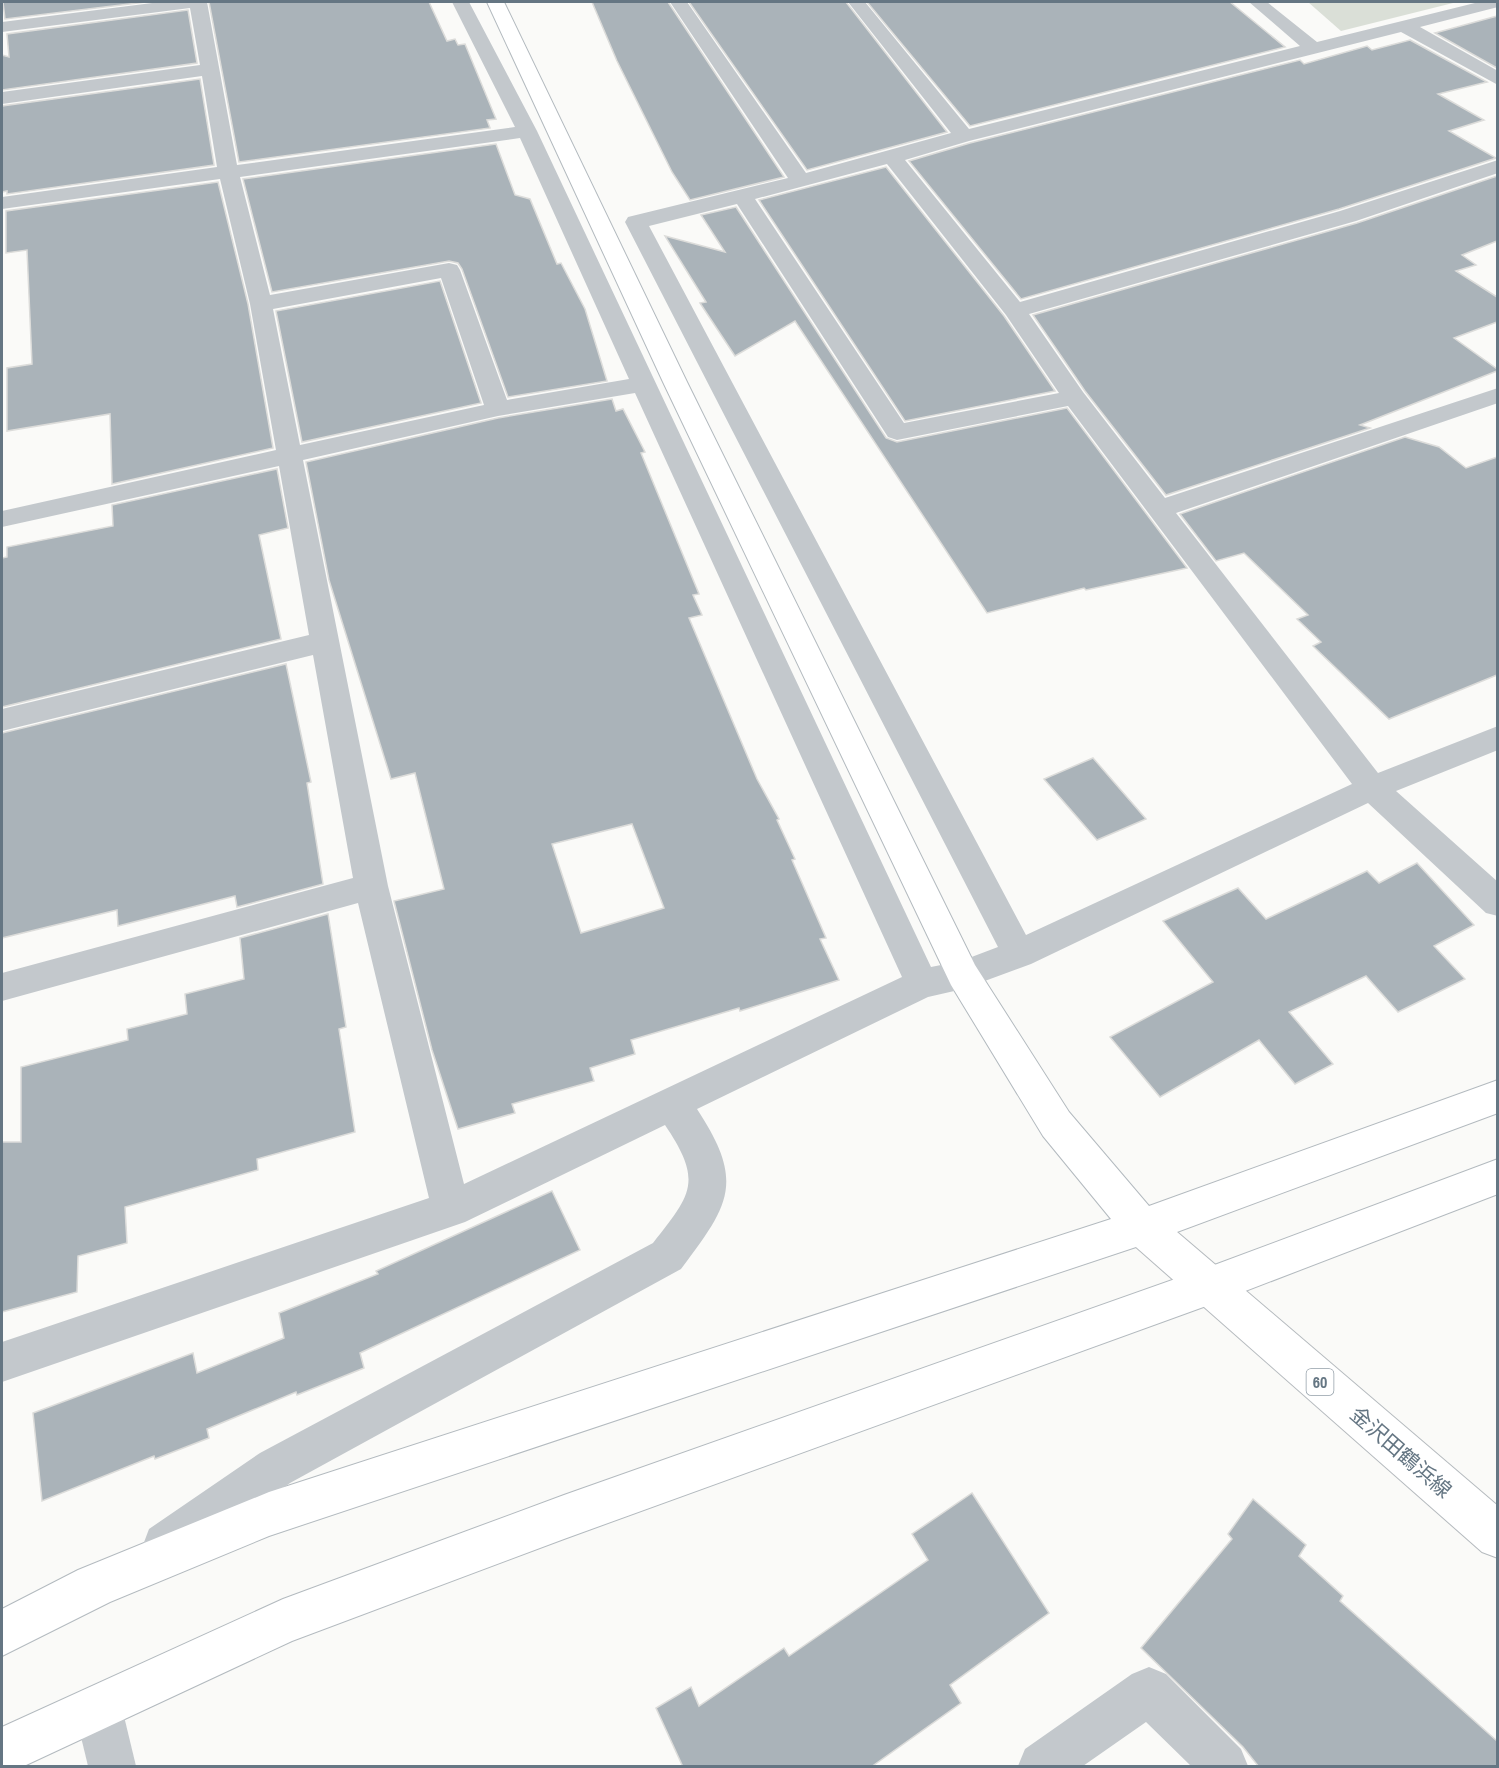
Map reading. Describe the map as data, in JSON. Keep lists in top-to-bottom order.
{
  "streets": {
    "street": ["60", "金沢田鶴浜線"]
  }
}
